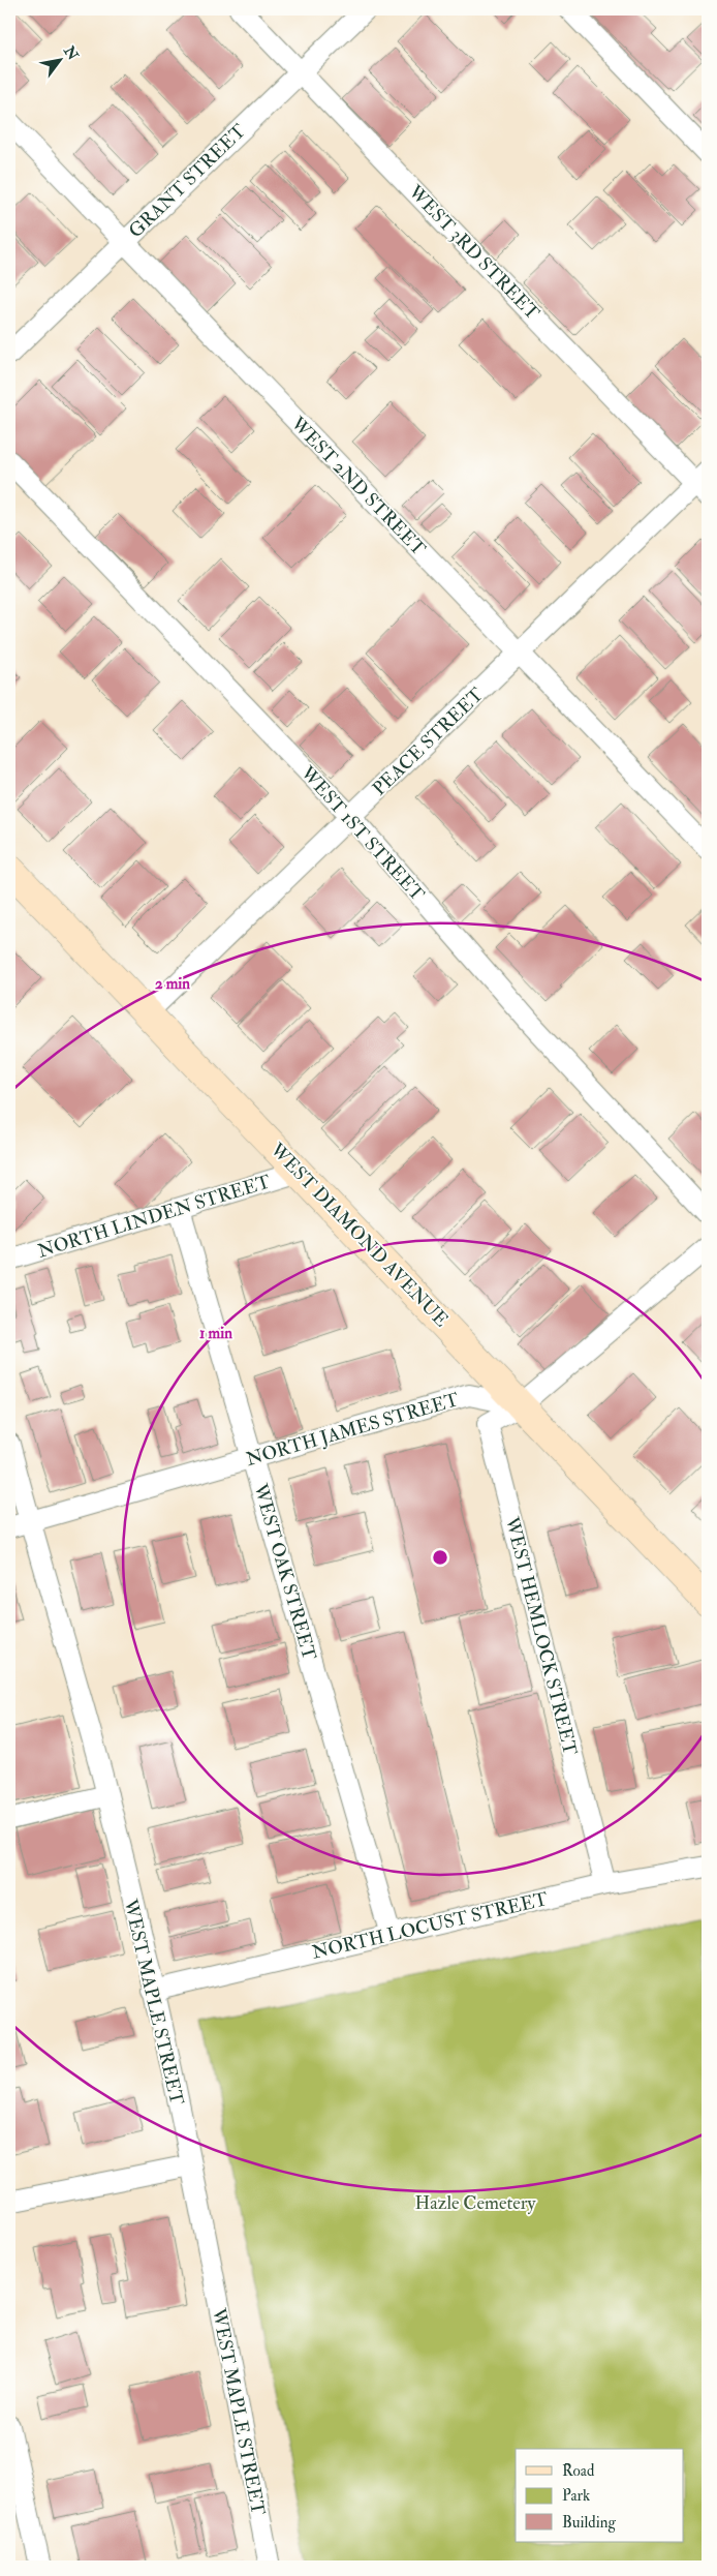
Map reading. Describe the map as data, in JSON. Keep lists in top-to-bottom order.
{
  "streets": {
    "street": [
      "GRANT STREET",
      "WEST 3RD STREET",
      "WEST 2ND STREET",
      "PEACE STREET",
      "WEST 1ST STREET",
      "NORTH LINDEN STREET",
      "WEST DIAMOND AVENUE",
      "NORTH JAMES STREET",
      "WEST OAK STREET",
      "WEST HEMLOCK STREET",
      "NORTH LOCUST STREET",
      "WEST MAPLE STREET"
    ]
  },
  "crossings": [
    ["GRANT STREET", "WEST 3RD STREET"],
    ["GRANT STREET", "WEST 2ND STREET"],
    ["WEST 3RD STREET", "PEACE STREET"],
    ["WEST 2ND STREET", "PEACE STREET"],
    ["PEACE STREET", "WEST 1ST STREET"],
    ["PEACE STREET", "WEST DIAMOND AVENUE"],
    ["NORTH LINDEN STREET", "WEST DIAMOND AVENUE"],
    ["NORTH LINDEN STREET", "WEST OAK STREET"],
    ["WEST DIAMOND AVENUE", "NORTH JAMES STREET"],
    ["WEST DIAMOND AVENUE", "WEST HEMLOCK STREET"],
    ["NORTH JAMES STREET", "WEST OAK STREET"],
    ["NORTH JAMES STREET", "WEST HEMLOCK STREET"],
    ["NORTH JAMES STREET", "WEST MAPLE STREET"],
    ["WEST OAK STREET", "NORTH LOCUST STREET"],
    ["WEST HEMLOCK STREET", "NORTH LOCUST STREET"],
    ["NORTH LOCUST STREET", "WEST MAPLE STREET"]
  ],
  "parks": ["Hazle Cemetery"],
  "legend": ["Road", "Park", "Building"],
  "north": "top right",
  "rings": ["2 min", "1 min"]
}
